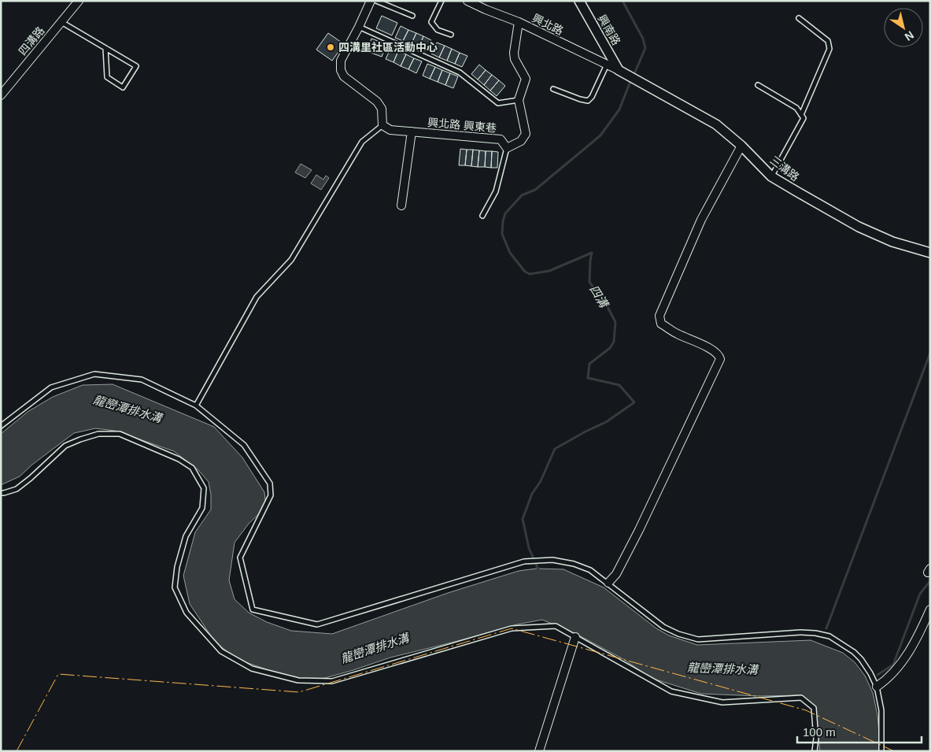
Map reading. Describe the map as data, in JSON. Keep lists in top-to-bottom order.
{
  "streets": {
    "street": [
      "興北路",
      "興南路",
      "四溝路",
      "興北路 興東巷",
      "三溝路"
    ]
  },
  "crossings": [
    ["興北路", "興南路"],
    ["興北路", "三溝路"],
    ["興南路", "三溝路"]
  ],
  "water": ["四溝", "龍巒潭排水溝"],
  "places": ["四溝里社區活動中心"],
  "scale_bar": "100 m",
  "north": "bottom right"
}
